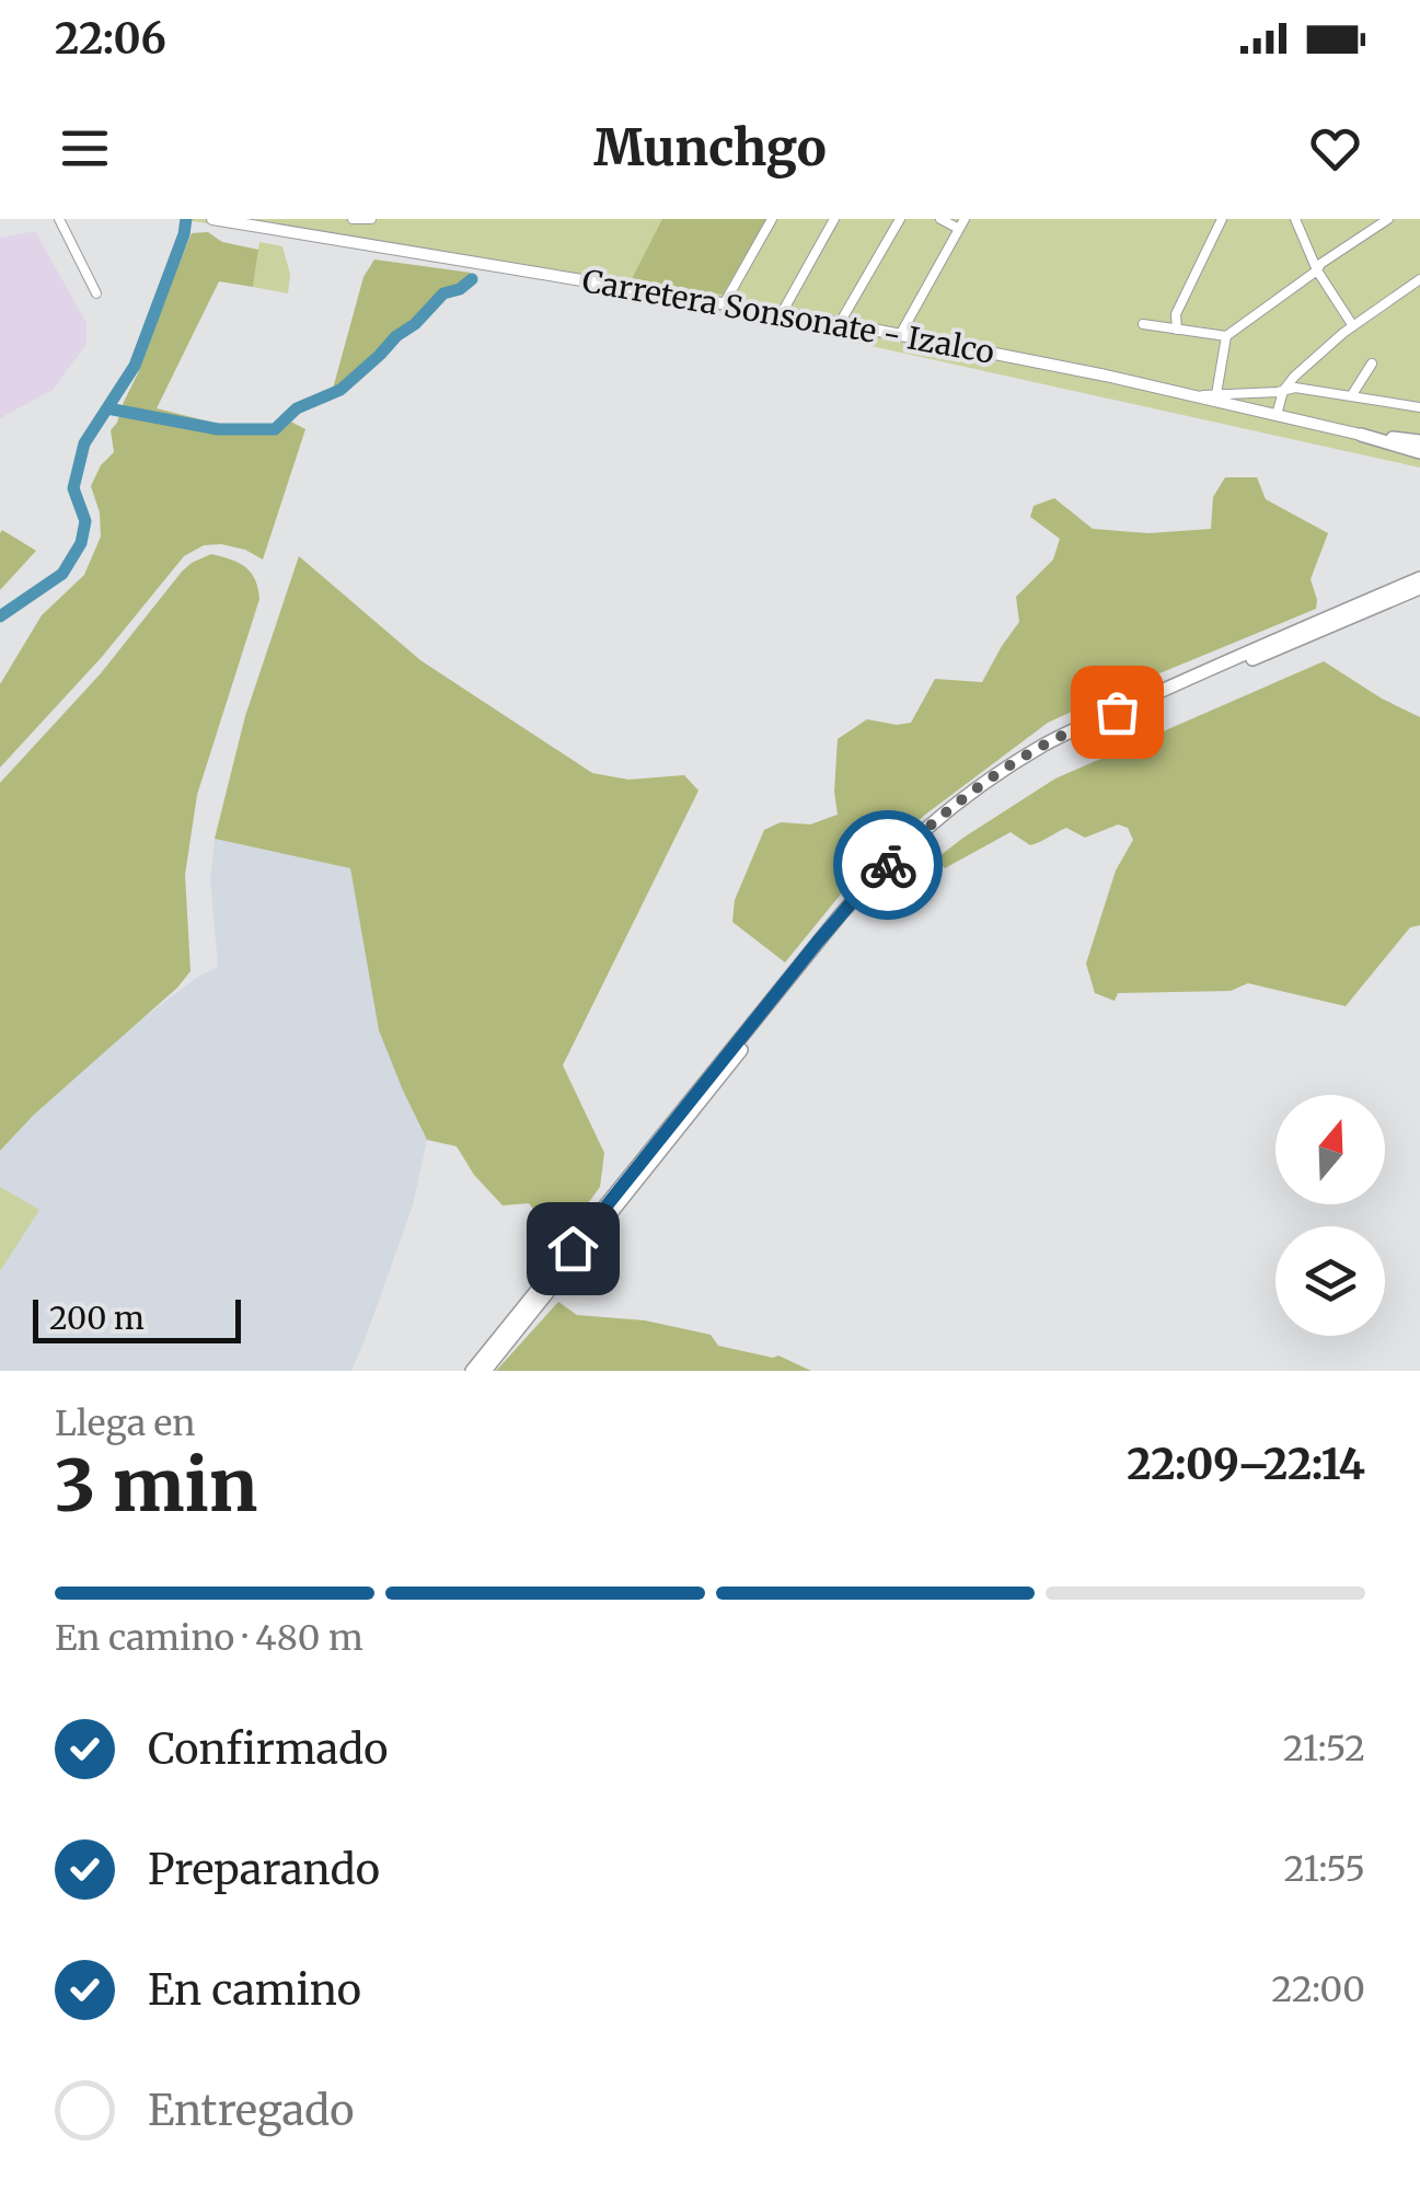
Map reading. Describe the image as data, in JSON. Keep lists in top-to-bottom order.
{
  "streets": {
    "main road": ["Carretera Sonsonate - Izalco"]
  },
  "scale_bar": "200 m",
  "north": "top",
  "page": {
    "status": "22:06",
    "header": "Munchgo",
    "scale": "200 m",
    "heading": ["3 min", "Llega en", "22:09–22:14"],
    "bar": "En camino · 480 m",
    "list": [
      ["Confirmado", "21:52"],
      ["Preparando", "21:55"],
      ["En camino", "22:00"],
      "Entregado"
    ]
  }
}
